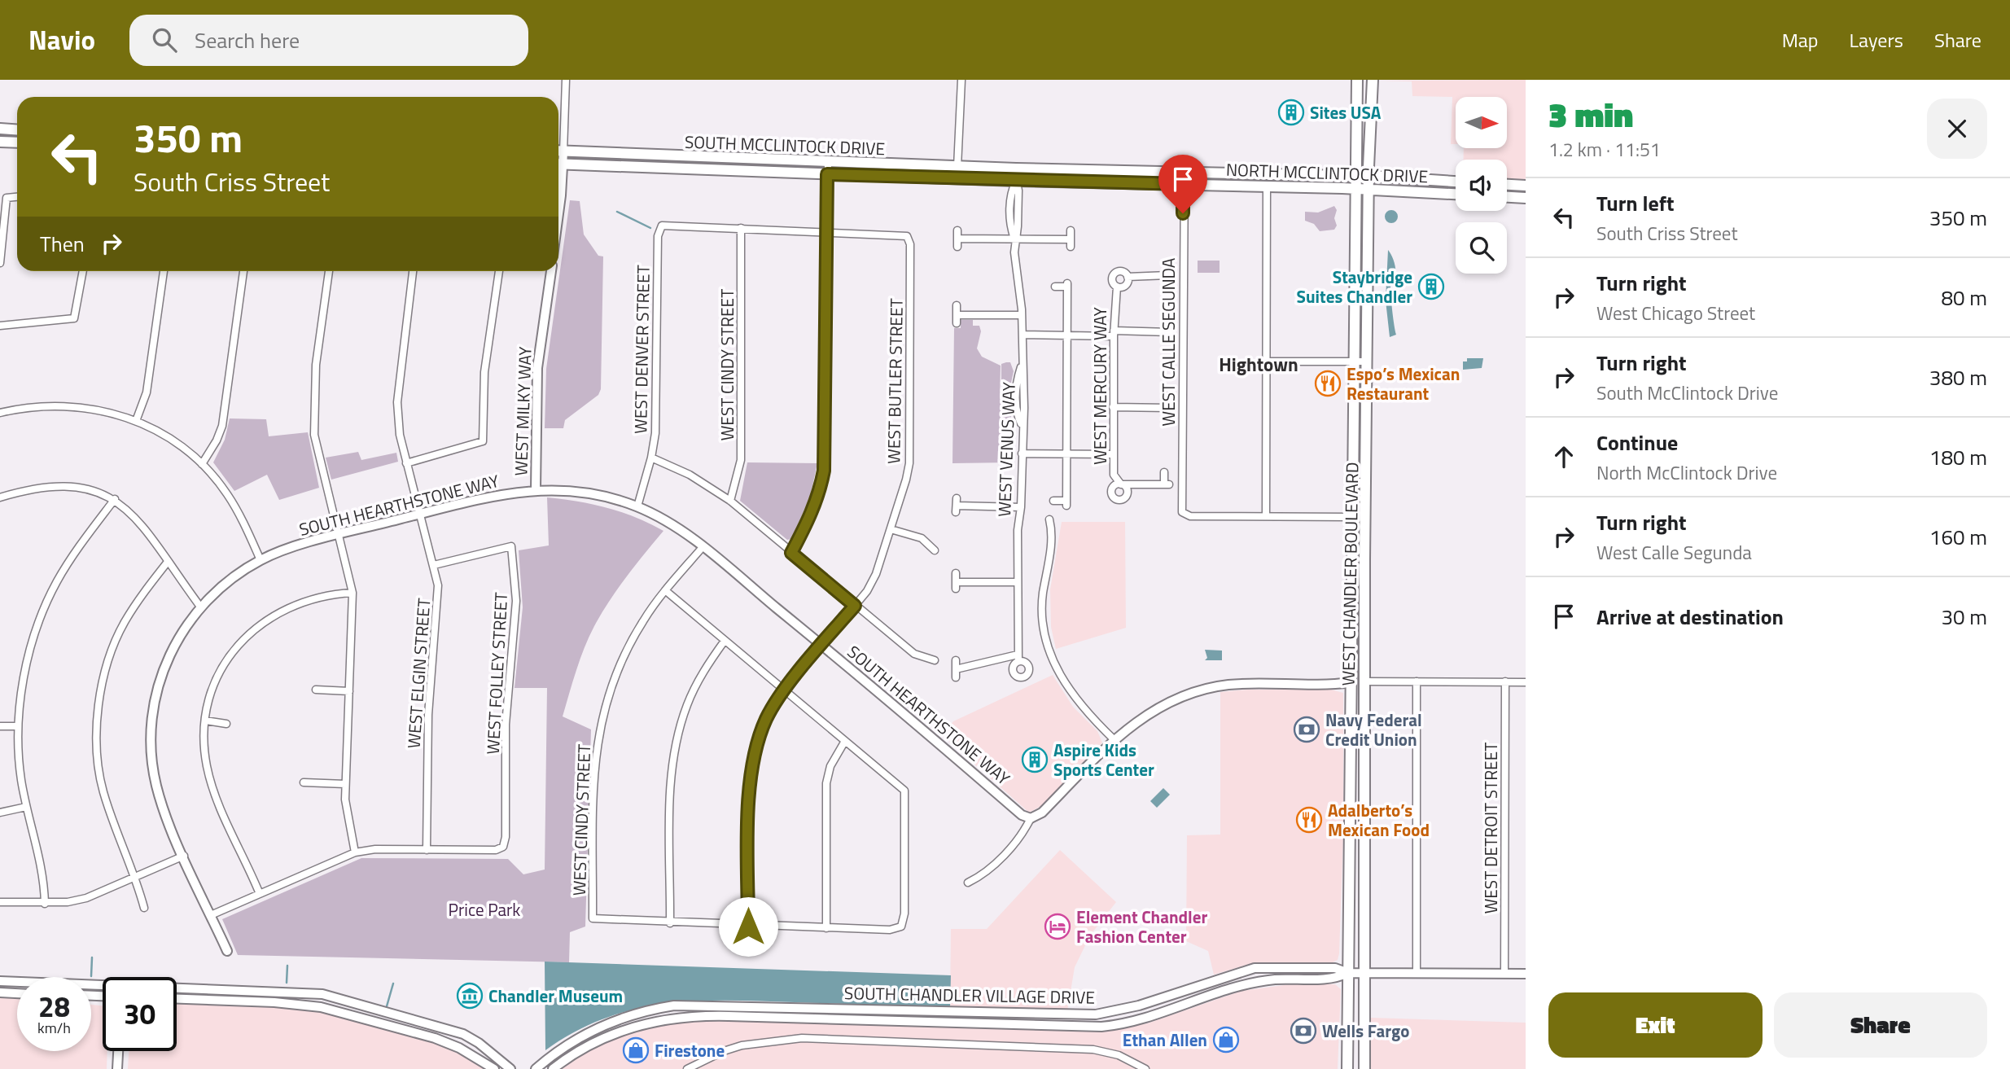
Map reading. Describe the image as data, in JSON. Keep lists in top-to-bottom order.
{
  "streets": {
    "main road": ["SOUTH MCCLINTOCK DRIVE", "NORTH MCCLINTOCK DRIVE", "WEST CHANDLER BOULEVARD"],
    "street": [
      "WEST CALLE SEGUNDA",
      "WEST DENVER STREET",
      "WEST CINDY STREET",
      "WEST BUTLER STREET",
      "WEST MERCURY WAY",
      "WEST MILKY WAY",
      "WEST VENUS WAY",
      "SOUTH HEARTHSTONE WAY",
      "WEST ELGIN STREET",
      "WEST FOLLEY STREET",
      "WEST DETROIT STREET",
      "SOUTH CHANDLER VILLAGE DRIVE"
    ]
  },
  "crossings": [
    ["SOUTH MCCLINTOCK DRIVE", "NORTH MCCLINTOCK DRIVE"],
    ["SOUTH MCCLINTOCK DRIVE", "WEST VENUS WAY"],
    ["NORTH MCCLINTOCK DRIVE", "WEST CALLE SEGUNDA"],
    ["NORTH MCCLINTOCK DRIVE", "WEST VENUS WAY"],
    ["NORTH MCCLINTOCK DRIVE", "WEST CHANDLER BOULEVARD"],
    ["WEST DENVER STREET", "WEST CINDY STREET"],
    ["WEST DENVER STREET", "SOUTH HEARTHSTONE WAY"],
    ["WEST CINDY STREET", "SOUTH HEARTHSTONE WAY"],
    ["WEST BUTLER STREET", "SOUTH HEARTHSTONE WAY"],
    ["WEST MILKY WAY", "SOUTH HEARTHSTONE WAY"],
    ["SOUTH HEARTHSTONE WAY", "WEST ELGIN STREET"],
    ["WEST CHANDLER BOULEVARD", "SOUTH CHANDLER VILLAGE DRIVE"],
    ["WEST ELGIN STREET", "WEST FOLLEY STREET"]
  ],
  "districts": ["Hightown"],
  "parks": ["Price Park"],
  "places": {
    "building": ["Sites USA", "Staybridge Suites Chandler", "Aspire Kids Sports Center"],
    "restaurant": ["Espo’s Mexican Restaurant", "Adalberto’s Mexican Food"],
    "bank": ["Navy Federal Credit Union", "Wells Fargo"],
    "hotel": ["Element Chandler Fashion Center"],
    "museum": ["Chandler Museum"],
    "shop": ["Ethan Allen", "Firestone"]
  },
  "north": "right",
  "page": {
    "header": "Navio",
    "search": "Search here",
    "nav": ["Map", "Layers", "Share"],
    "heading": ["3 min", "1.2 km · 11:51"],
    "turn": ["350 m", "South Criss Street"],
    "list": [
      {
        "name": "Turn left",
        "note": "South Criss Street",
        "value": "350 m"
      },
      {
        "name": "Turn right",
        "note": "West Chicago Street",
        "value": "80 m"
      },
      {
        "name": "Turn right",
        "note": "South McClintock Drive",
        "value": "380 m"
      },
      {
        "name": "Continue",
        "note": "North McClintock Drive",
        "value": "180 m"
      },
      {
        "name": "Turn right",
        "note": "West Calle Segunda",
        "value": "160 m"
      },
      {
        "name": "Arrive at destination",
        "value": "30 m"
      }
    ],
    "then": "Then",
    "speed": "28 km/h",
    "limit": "30",
    "buttons": ["Exit", "Share"]
  }
}
